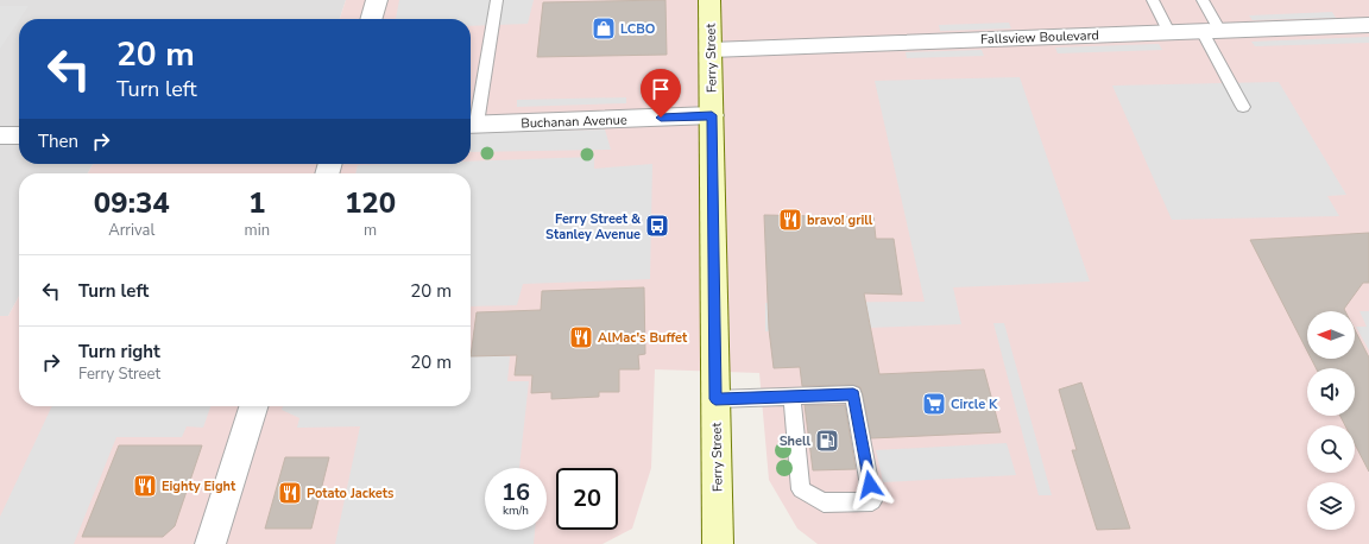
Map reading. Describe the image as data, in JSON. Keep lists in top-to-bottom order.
{
  "streets": {
    "main road": ["Ferry Street"],
    "street": ["Fallsview Boulevard", "Buchanan Avenue"]
  },
  "crossings": [
    ["Fallsview Boulevard", "Ferry Street"],
    ["Ferry Street", "Buchanan Avenue"]
  ],
  "places": {
    "shop": ["LCBO"],
    "restaurant": [
      "bravo! grill",
      "AlMac's Buffet",
      "Eighty Eight",
      "Potato Jackets"
    ],
    "bus stop": ["Ferry Street & Stanley Avenue"],
    "supermarket": ["Circle K"],
    "fuel station": ["Shell"]
  },
  "north": "left",
  "page": {
    "turn": ["20 m", "Turn left"],
    "then": "Then",
    "eta": [
      "09:34",
      "Arrival",
      "1",
      "min",
      "120",
      "m"
    ],
    "list": [
      {
        "name": "Turn left",
        "value": "20 m"
      },
      {
        "name": "Turn right",
        "note": "Ferry Street",
        "value": "20 m"
      }
    ],
    "speed": "16 km/h",
    "limit": "20"
  }
}
